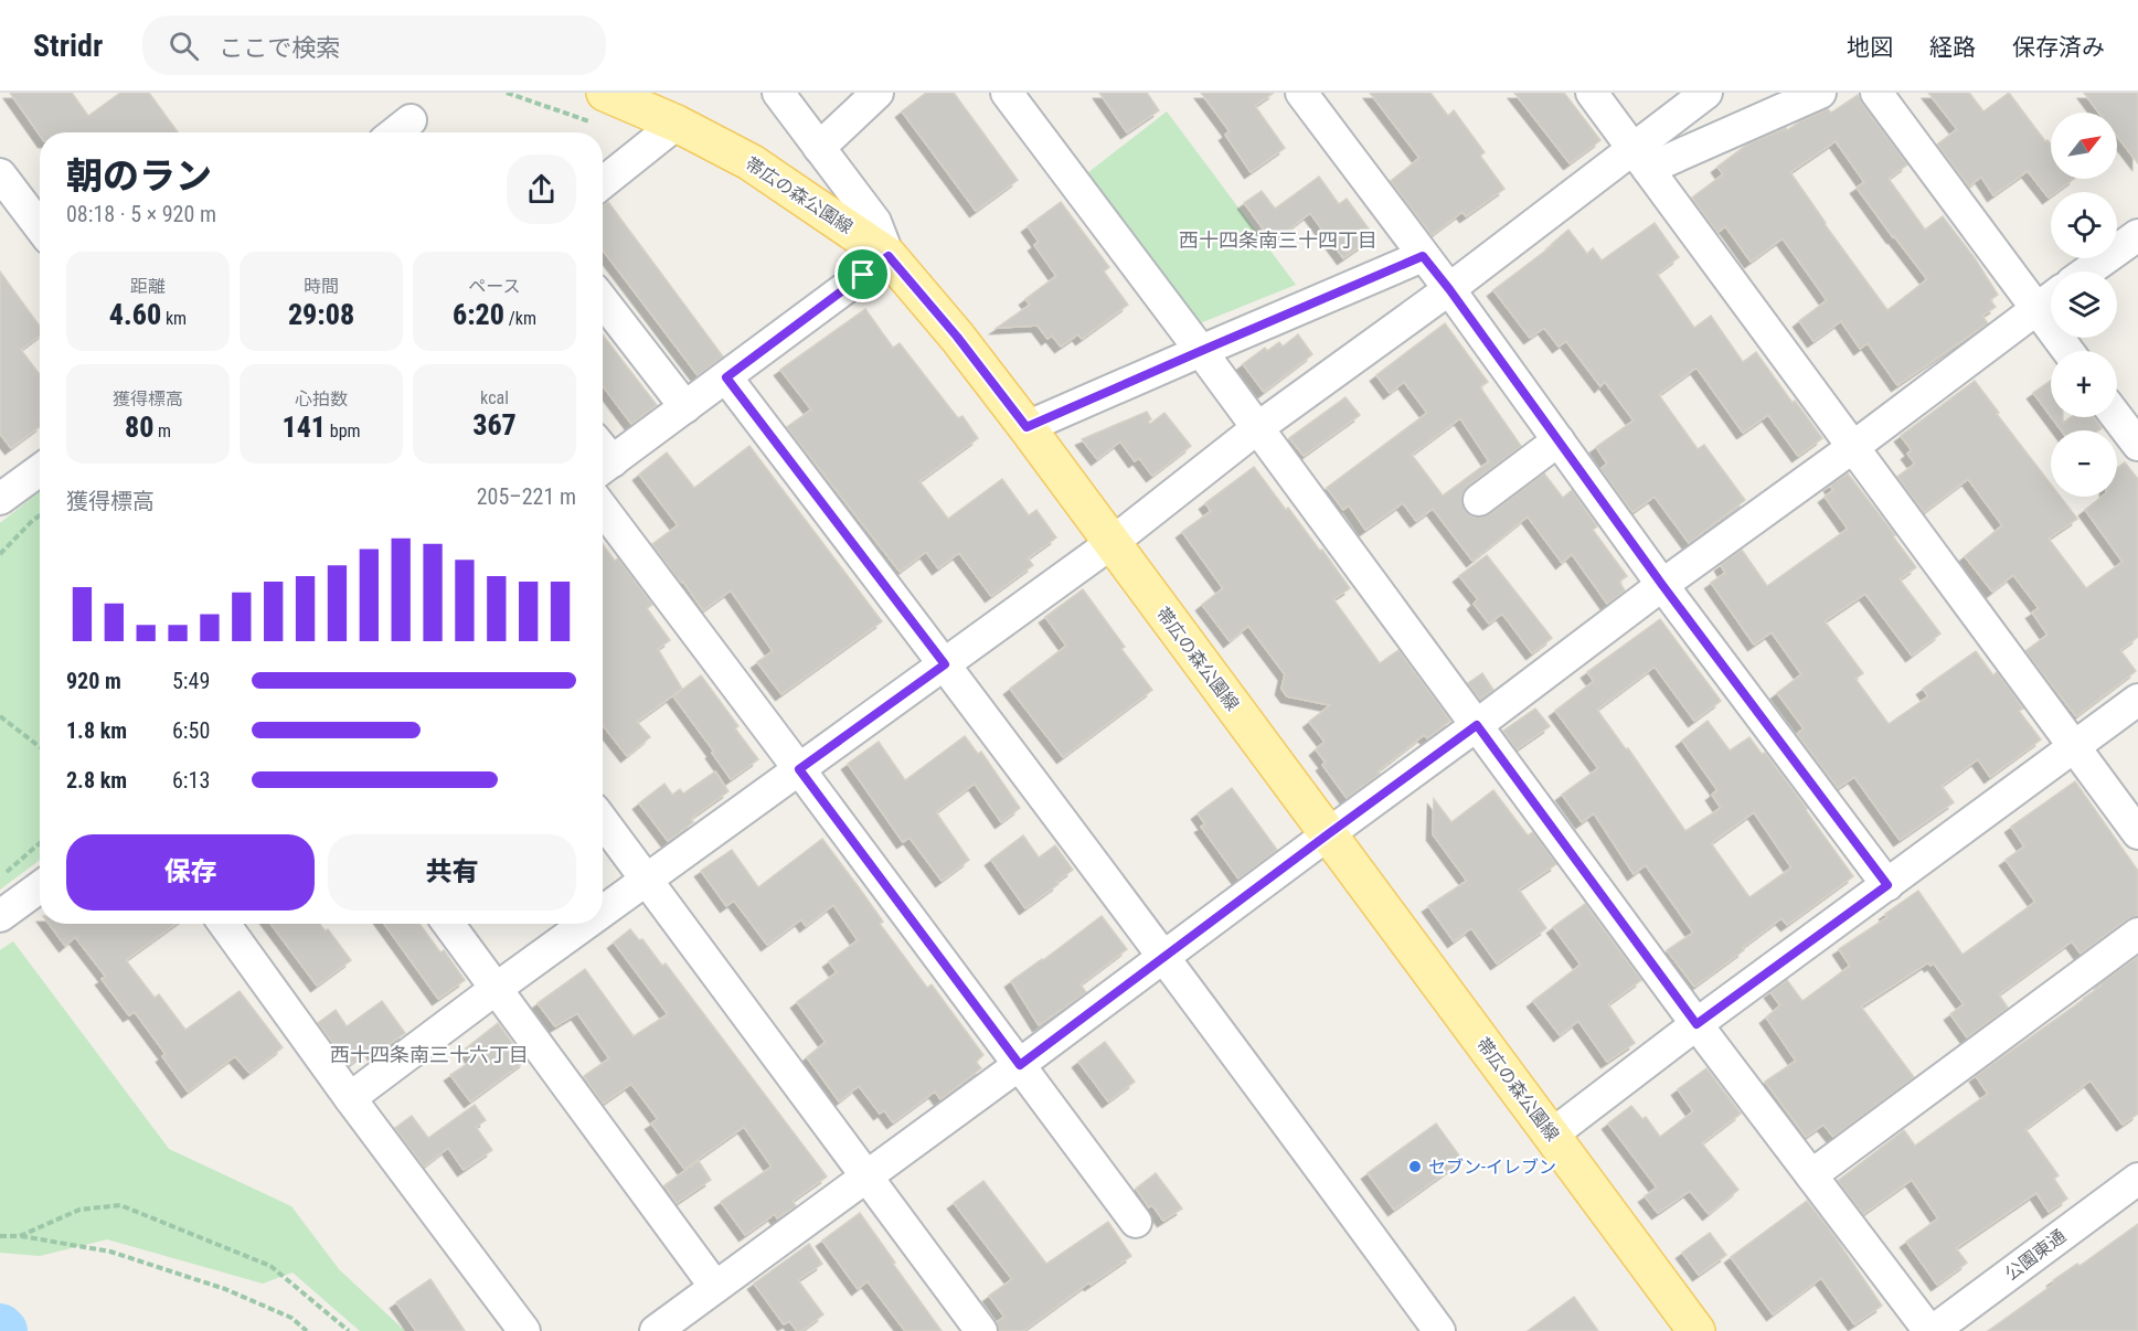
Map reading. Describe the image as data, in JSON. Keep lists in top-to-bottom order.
{
  "streets": {
    "main road": ["帯広の森公園線"],
    "street": ["公園東通"]
  },
  "districts": ["西十四条南三十四丁目", "西十四条南三十六丁目"],
  "places": ["セブン-イレブン"],
  "north": "top right",
  "page": {
    "header": "Stridr",
    "search": "ここで検索",
    "nav": ["地図", "経路", "保存済み"],
    "map_buttons": ["+", "−"],
    "heading": ["朝のラン", "08:18 · 5 × 920 m"],
    "stats": [
      ["距離", "4.60 km"],
      ["時間", "29:08"],
      ["ペース", "6:20 /km"],
      ["獲得標高", "80 m"],
      ["心拍数", "141 bpm"],
      ["kcal", "367"]
    ],
    "chart": ["獲得標高", "205–221 m"],
    "list": [
      {
        "name": "920 m",
        "note": "5:49"
      },
      {
        "name": "1.8 km",
        "note": "6:50"
      },
      {
        "name": "2.8 km",
        "note": "6:13"
      }
    ],
    "buttons": ["保存", "共有"]
  }
}
